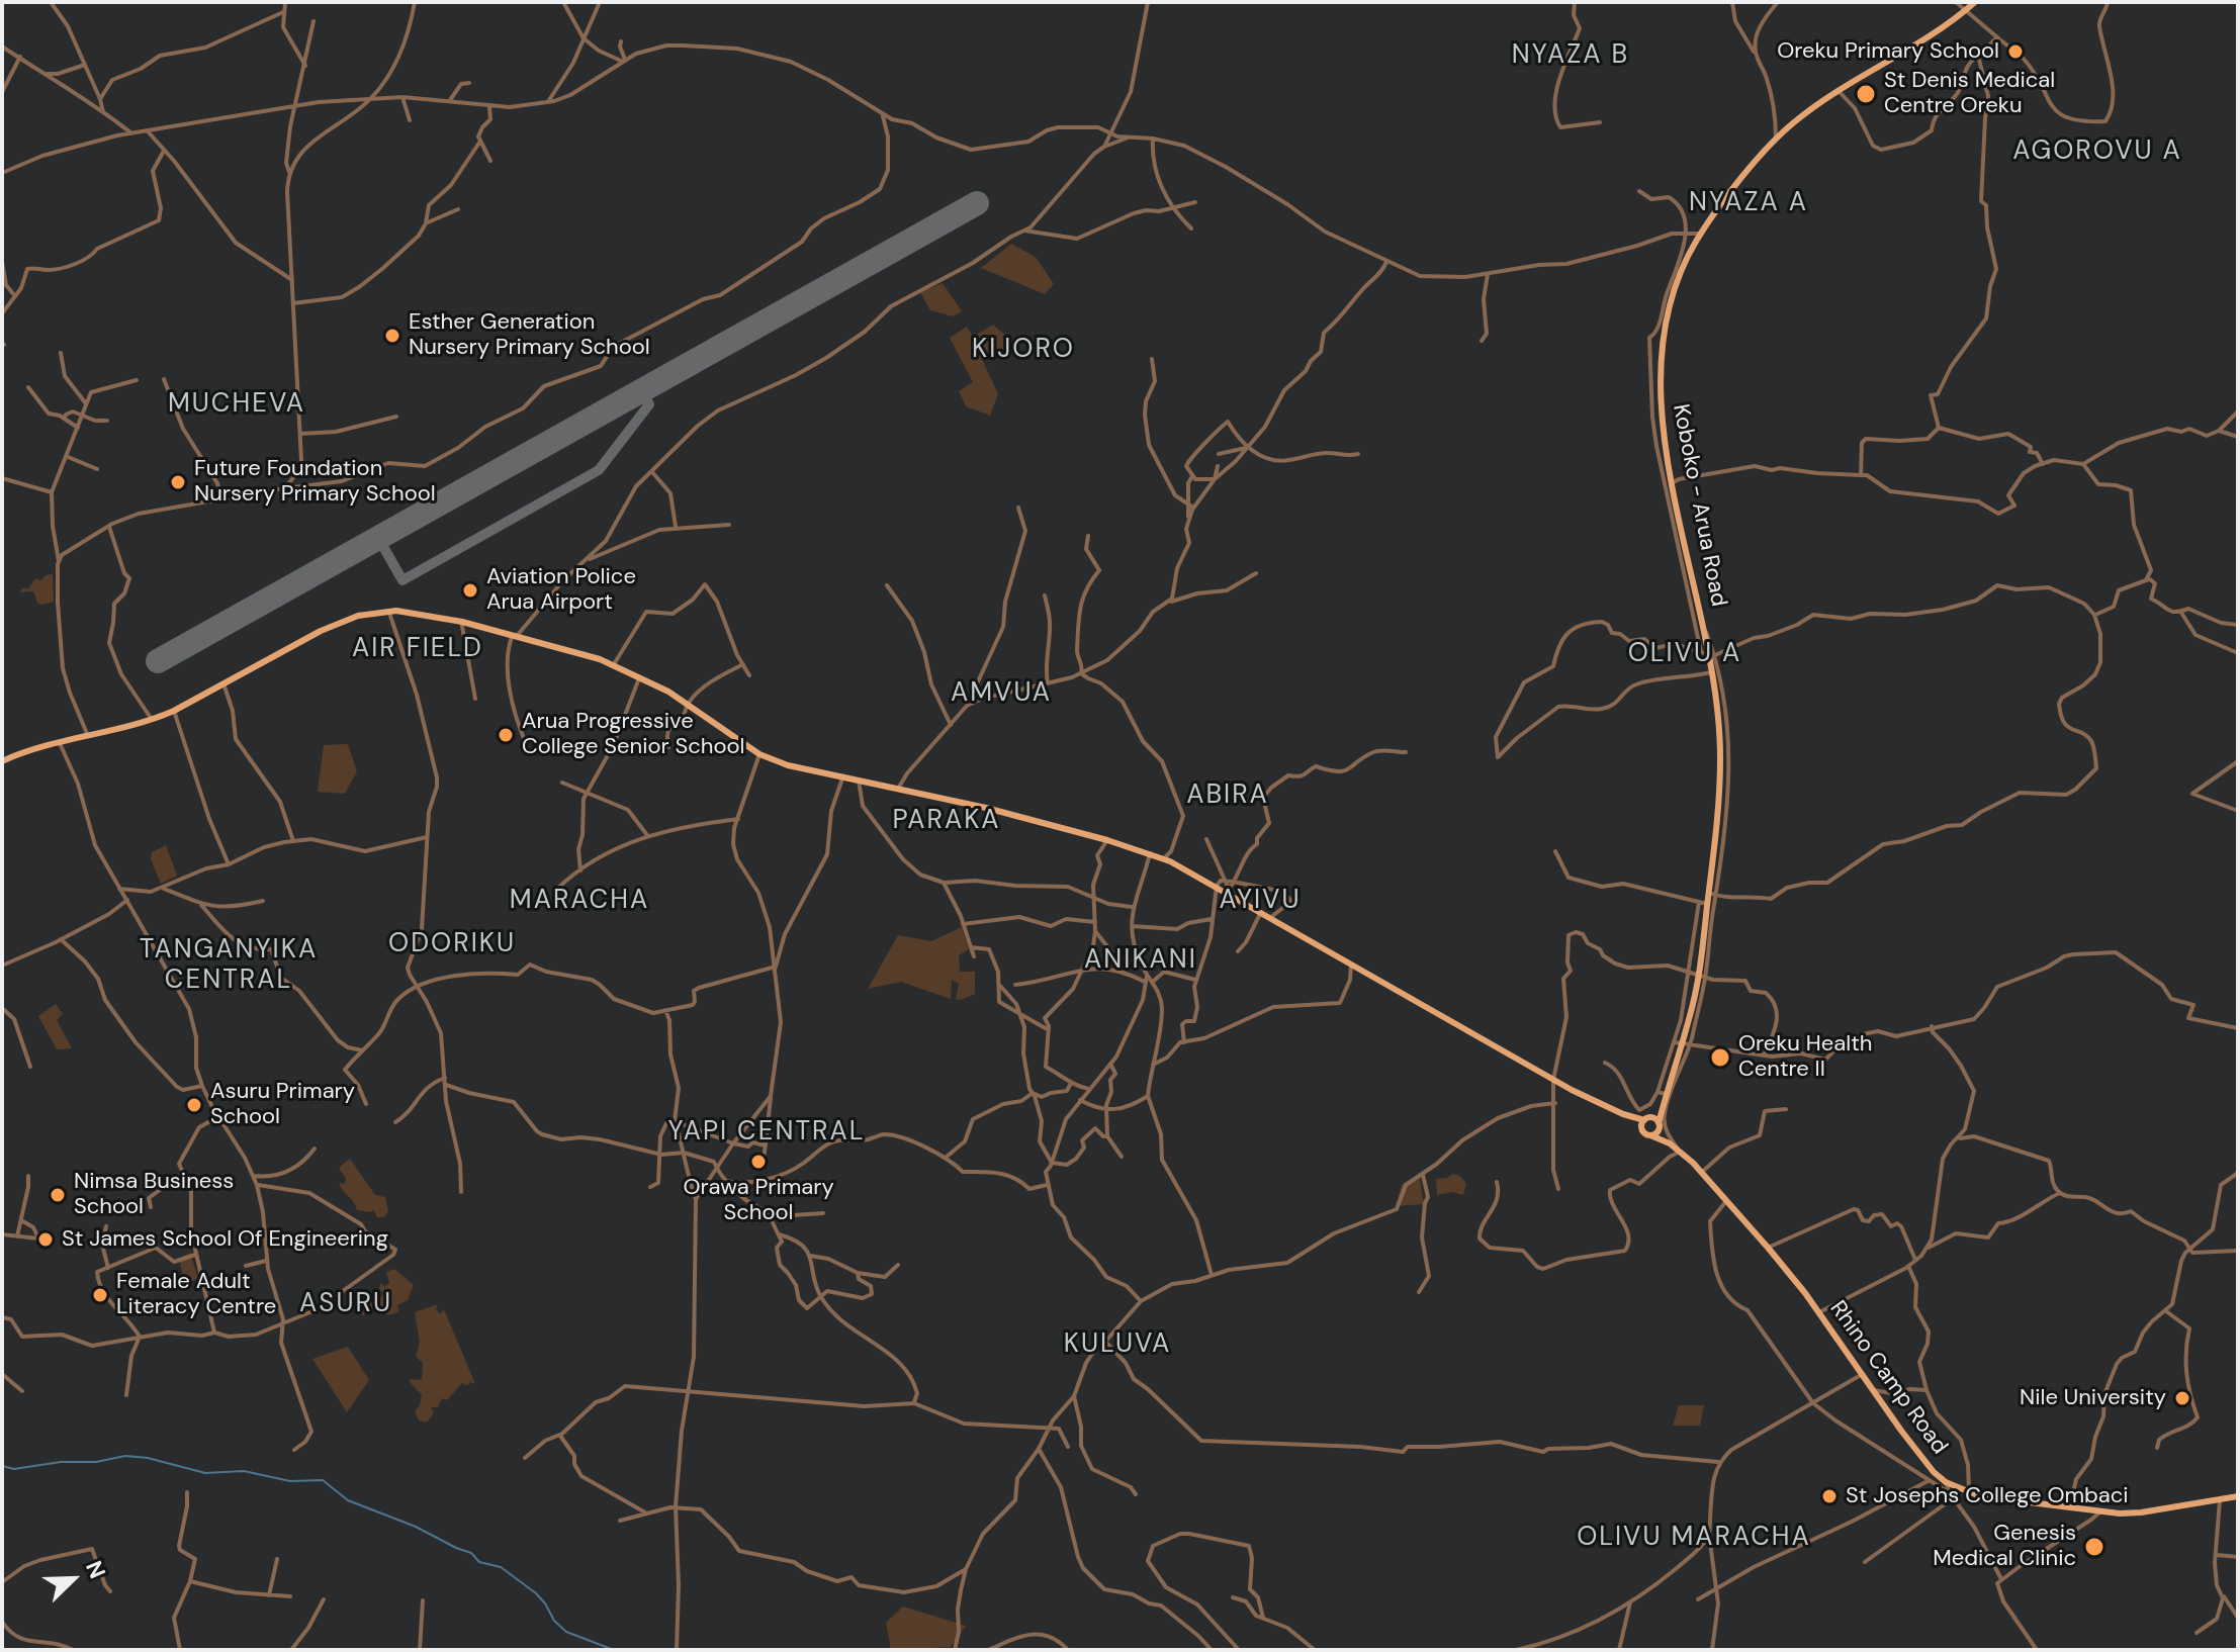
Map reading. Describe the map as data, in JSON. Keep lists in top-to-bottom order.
{
  "streets": {
    "main road": ["Koboko - Arua Road", "Rhino Camp Road"]
  },
  "crossings": [
    ["Koboko - Arua Road", "Rhino Camp Road"]
  ],
  "districts": [
    "NYAZA B",
    "AGOROVU A",
    "NYAZA A",
    "KIJORO",
    "MUCHEVA",
    "AIR FIELD",
    "OLIVU A",
    "AMVUA",
    "ABIRA",
    "PARAKA",
    "MARACHA",
    "AYIVU",
    "ODORIKU",
    "TANGANYIKA CENTRAL",
    "ANIKANI",
    "YAPI CENTRAL",
    "ASURU",
    "KULUVA",
    "OLIVU MARACHA"
  ],
  "places": [
    "Oreku Primary School",
    "St Denis Medical Centre Oreku",
    "Esther Generation Nursery Primary School",
    "Future Foundation Nursery Primary School",
    "Aviation Police Arua Airport",
    "Arua Progressive College Senior School",
    "Oreku Health Centre II",
    "Asuru Primary School",
    "Orawa Primary School",
    "Nimsa Business School",
    "St James School Of Engineering",
    "Female Adult Literacy Centre",
    "Nile University",
    "St Josephs College Ombaci",
    "Genesis Medical Clinic"
  ],
  "north": "top right"
}
